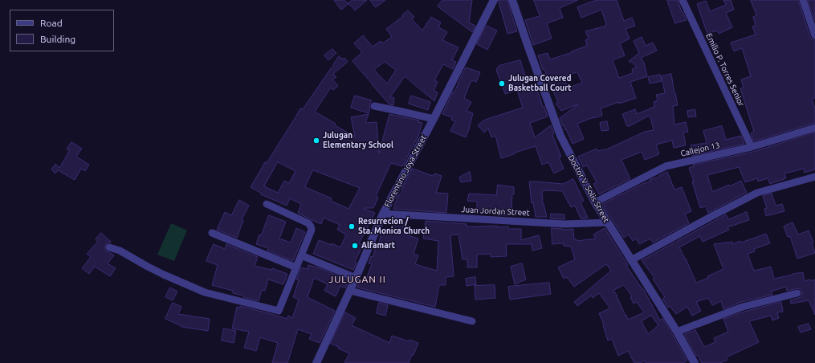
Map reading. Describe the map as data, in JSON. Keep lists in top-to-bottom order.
{
  "streets": {
    "street": [
      "Emilio P. Torres Senior",
      "Callejon 13",
      "Florentino Joya Street",
      "Doctor V. Solis Street",
      "Juan Jordan Street"
    ]
  },
  "crossings": [
    ["Emilio P. Torres Senior", "Callejon 13"],
    ["Callejon 13", "Doctor V. Solis Street"],
    ["Florentino Joya Street", "Juan Jordan Street"],
    ["Doctor V. Solis Street", "Juan Jordan Street"]
  ],
  "districts": ["JULUGAN II"],
  "places": [
    "Julugan Covered Basketball Court",
    "Julugan Elementary School",
    "Resurrecion / Sta. Monica Church",
    "Alfamart"
  ],
  "legend": ["Road", "Building"]
}
